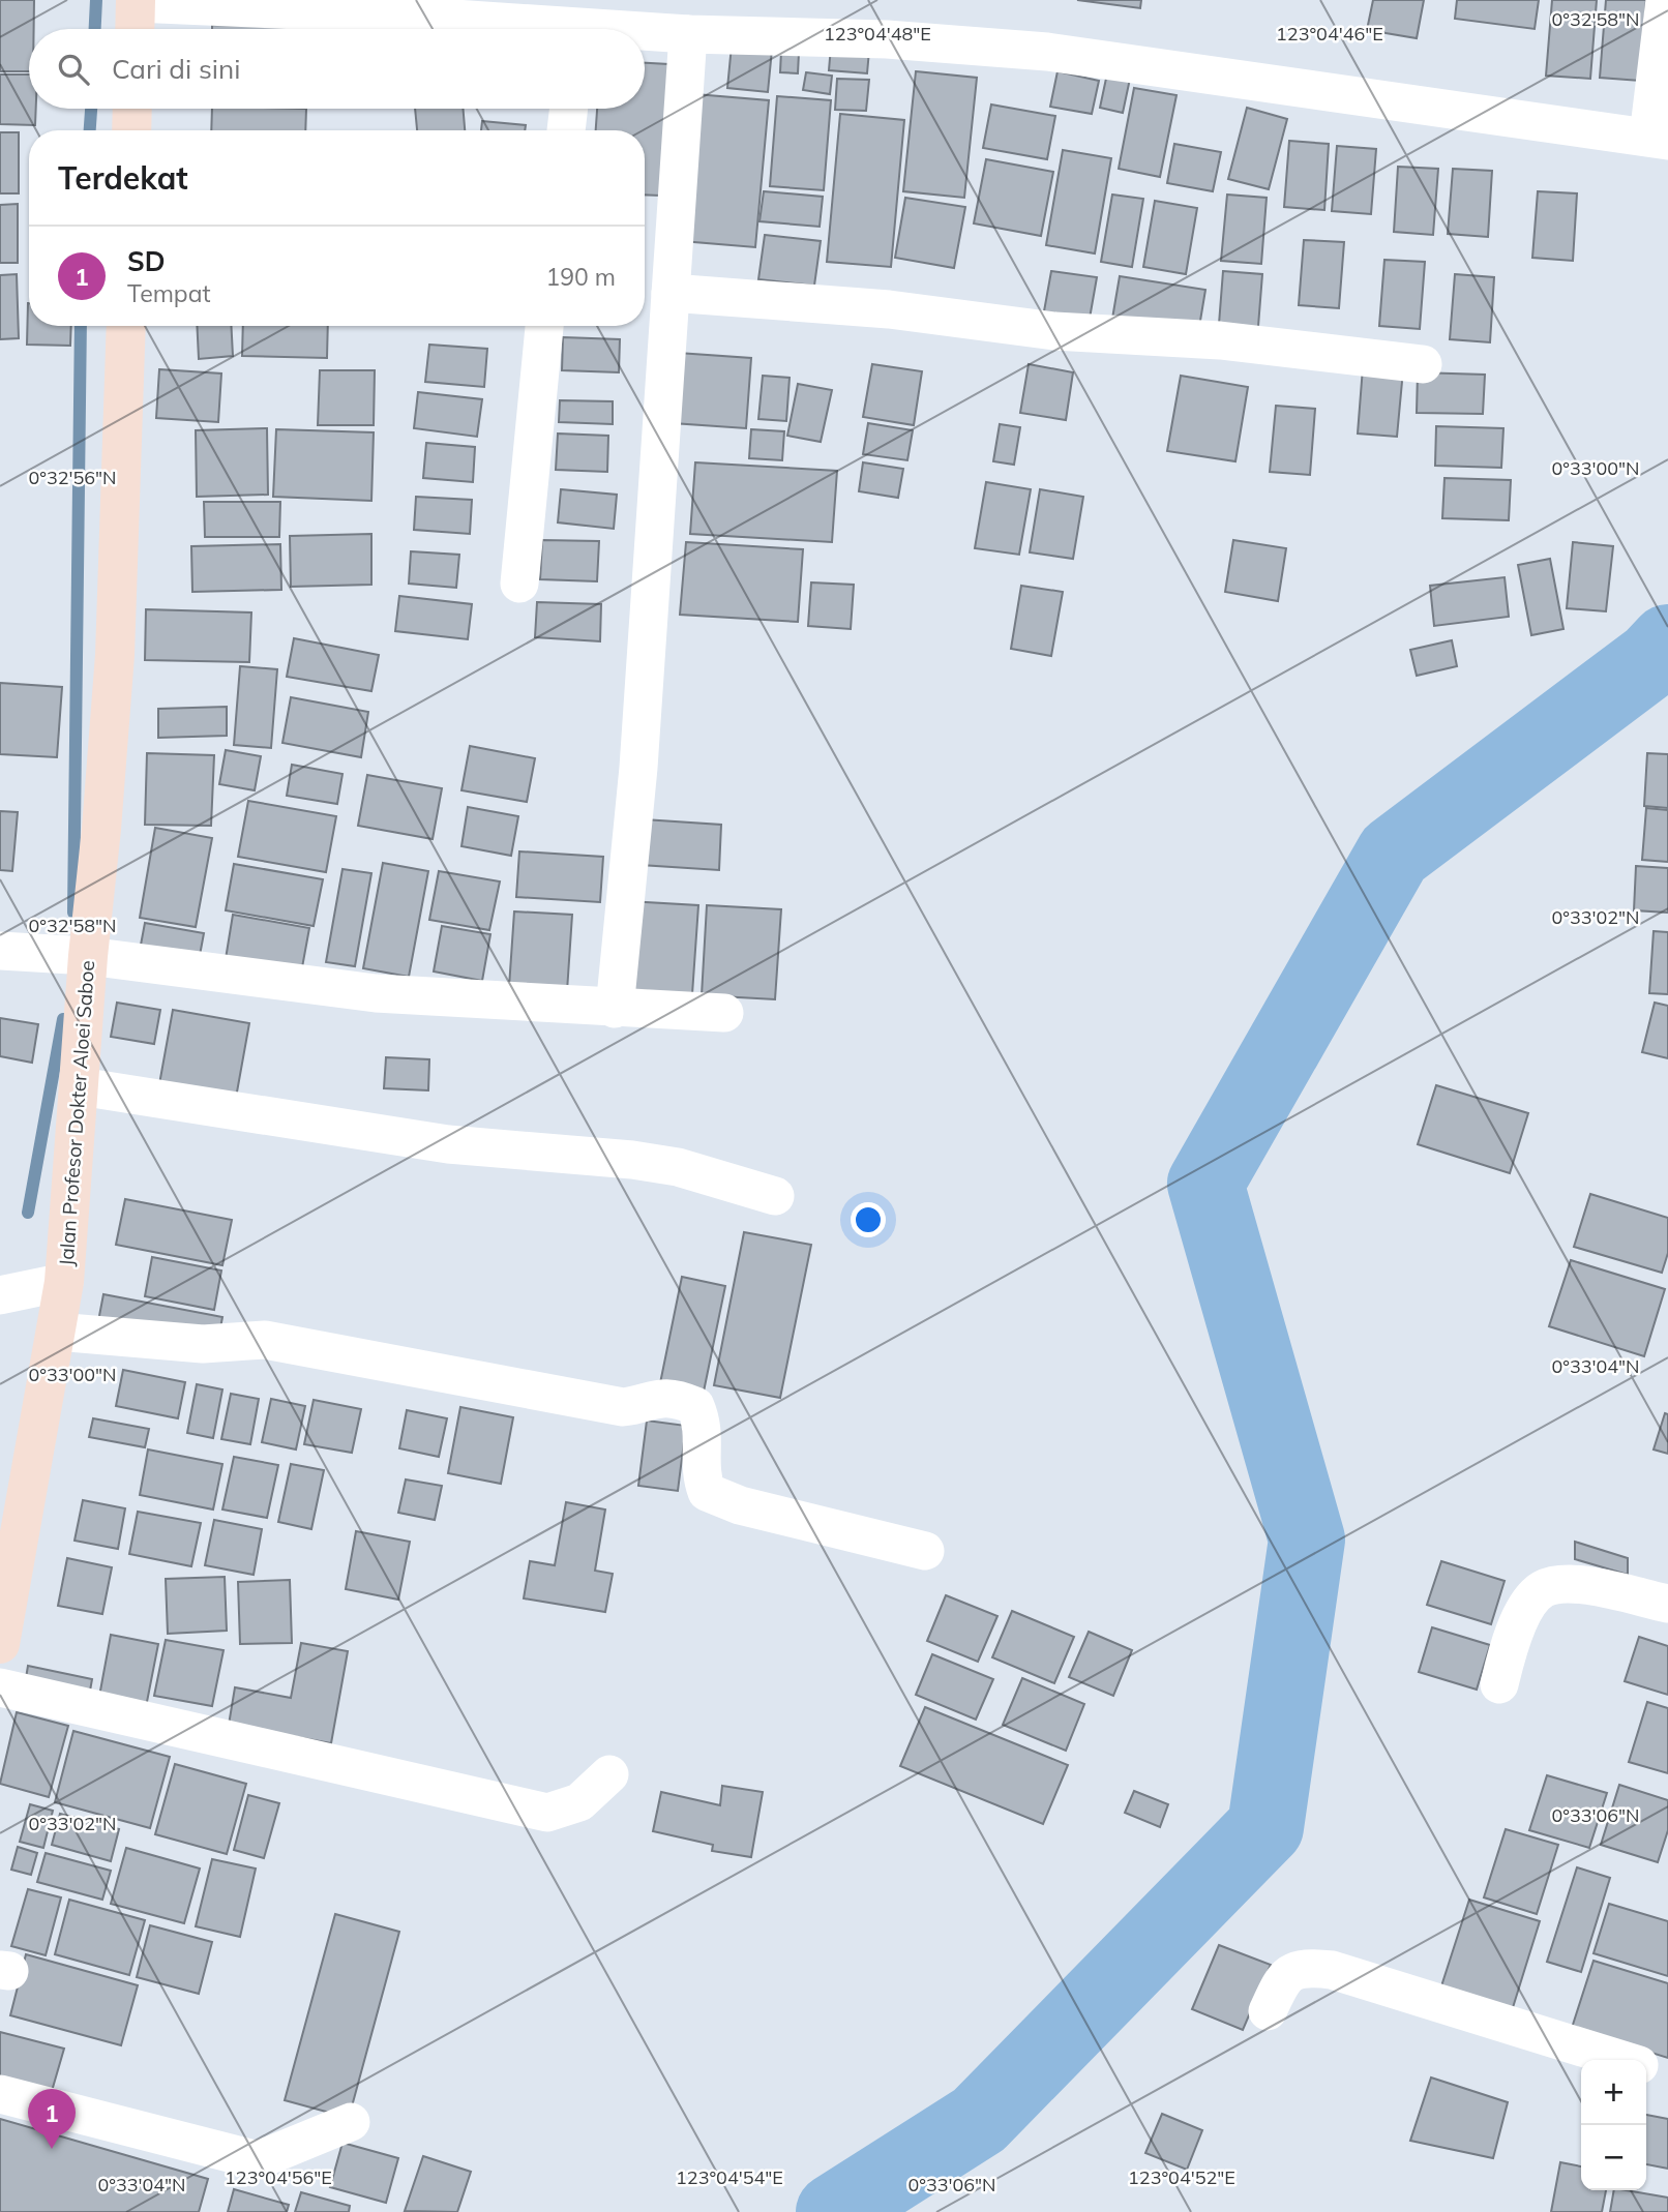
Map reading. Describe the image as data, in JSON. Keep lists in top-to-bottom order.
{
  "streets": {
    "street": ["Jalan Profesor Dokter Aloei Saboe"]
  },
  "page": {
    "search": "Cari di sini",
    "heading": "Terdekat",
    "list": [
      {
        "mark": "1",
        "name": "SD",
        "note": "Tempat",
        "value": "190 m"
      }
    ],
    "map_buttons": ["+", "−"],
    "pins": "1"
  },
  "coordinates": [
    "0°32'58\"N",
    "123°04'48\"E",
    "123°04'46\"E",
    "0°33'00\"N",
    "0°32'56\"N",
    "0°33'02\"N",
    "0°33'04\"N",
    "0°33'06\"N",
    "123°04'56\"E",
    "123°04'54\"E",
    "123°04'52\"E"
  ]
}
